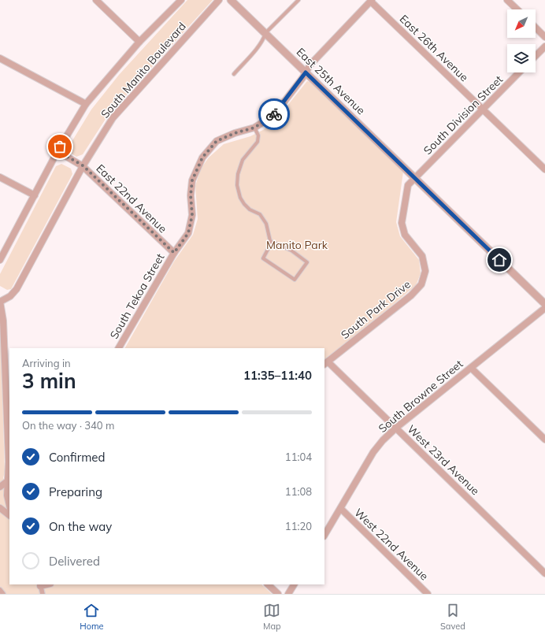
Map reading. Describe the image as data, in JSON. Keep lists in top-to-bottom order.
{
  "streets": {
    "street": [
      "East 26th Avenue",
      "South Manito Boulevard",
      "East 25th Avenue",
      "South Division Street",
      "East 22nd Avenue",
      "South Tekoa Street",
      "South Park Drive",
      "South Browne Street",
      "West 23rd Avenue",
      "West 22nd Avenue"
    ]
  },
  "crossings": [
    ["East 26th Avenue", "South Division Street"],
    ["East 26th Avenue", "South Tekoa Street"],
    ["South Manito Boulevard", "East 22nd Avenue"],
    ["East 25th Avenue", "South Division Street"],
    ["East 25th Avenue", "South Tekoa Street"],
    ["East 25th Avenue", "South Park Drive"],
    ["South Division Street", "South Park Drive"],
    ["East 22nd Avenue", "South Tekoa Street"],
    ["South Park Drive", "West 23rd Avenue"],
    ["South Browne Street", "West 23rd Avenue"],
    ["South Browne Street", "West 22nd Avenue"]
  ],
  "parks": ["Manito Park"],
  "north": "bottom left",
  "page": {
    "heading": ["3 min", "Arriving in", "11:35–11:40"],
    "bar": "On the way · 340 m",
    "list": [
      ["Confirmed", "11:04"],
      ["Preparing", "11:08"],
      ["On the way", "11:20"],
      "Delivered"
    ],
    "tabs": ["Home", "Map", "Saved"]
  }
}
